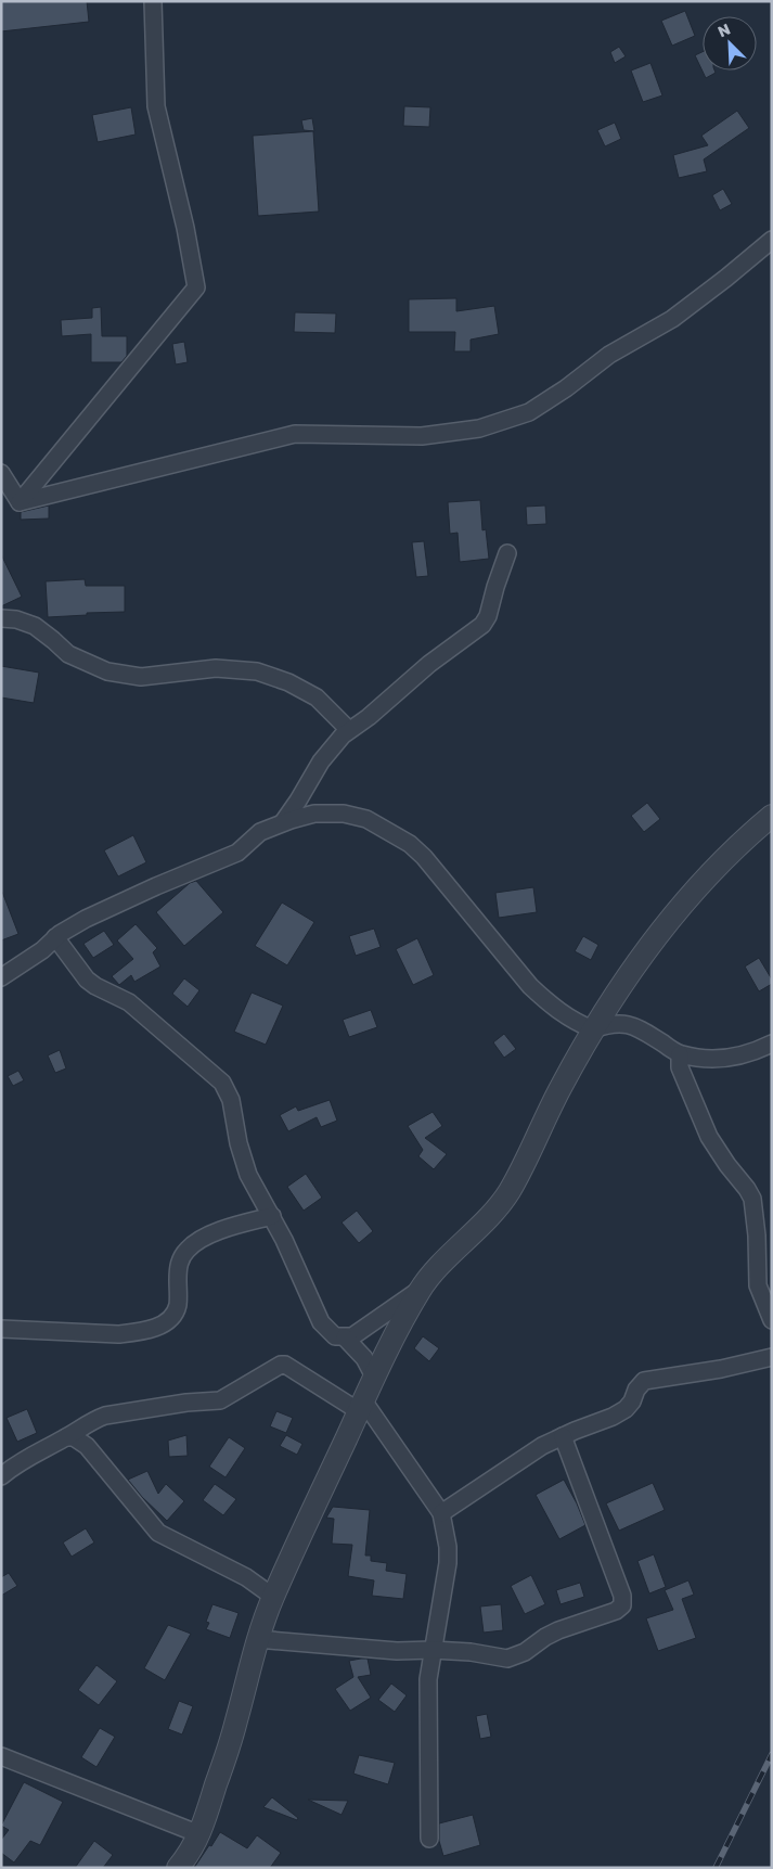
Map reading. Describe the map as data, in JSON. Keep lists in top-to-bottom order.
{
  "north": "top left"
}
